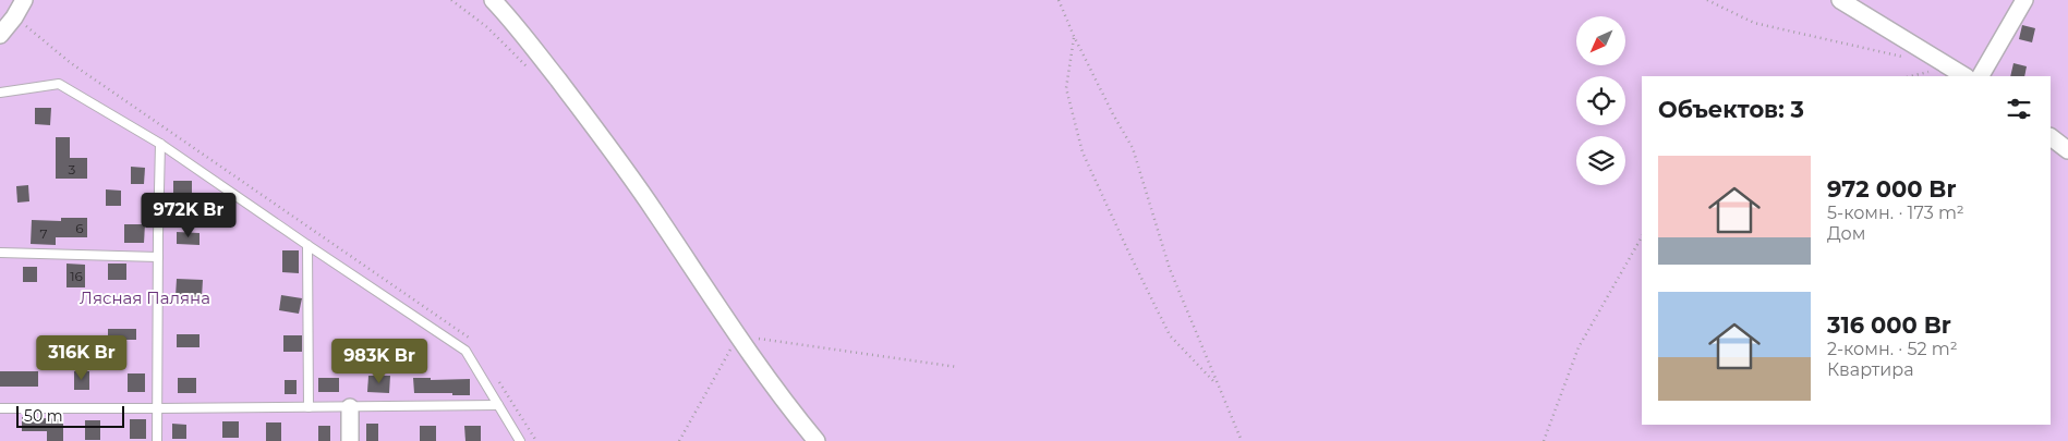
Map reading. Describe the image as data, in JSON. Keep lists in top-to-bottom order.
{
  "parks": ["Лясная Паляна"],
  "house_numbers": [
    "3",
    "6",
    "7",
    "16"
  ],
  "scale_bar": "50 m",
  "north": "bottom left",
  "page": {
    "heading": "Объектов: 3",
    "list": [
      {
        "name": "972 000 Br",
        "note": "5-комн. · 173 m² · Дом"
      },
      {
        "name": "316 000 Br",
        "note": "2-комн. · 52 m² · Квартира"
      }
    ],
    "price": ["972K Br", "316K Br", "983K Br"],
    "scale": "50 m"
  }
}
